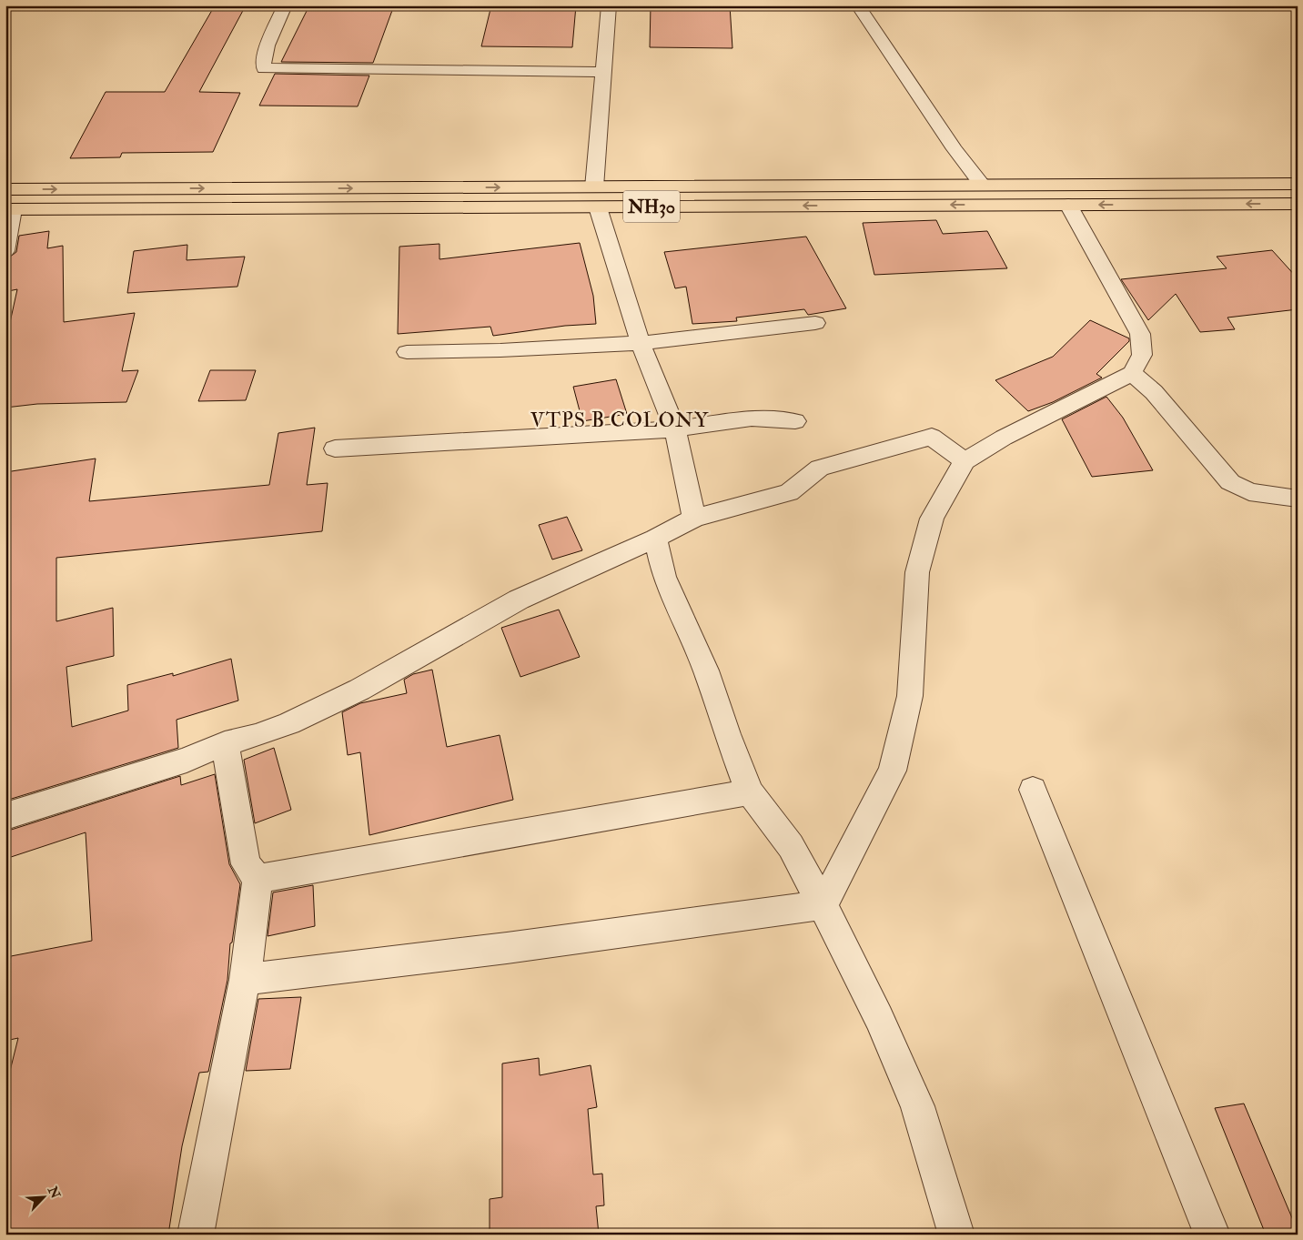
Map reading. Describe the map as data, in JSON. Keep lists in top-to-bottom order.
{
  "streets": {
    "highway": ["NH30"]
  },
  "districts": ["VTPS B COLONY"],
  "north": "top right"
}
